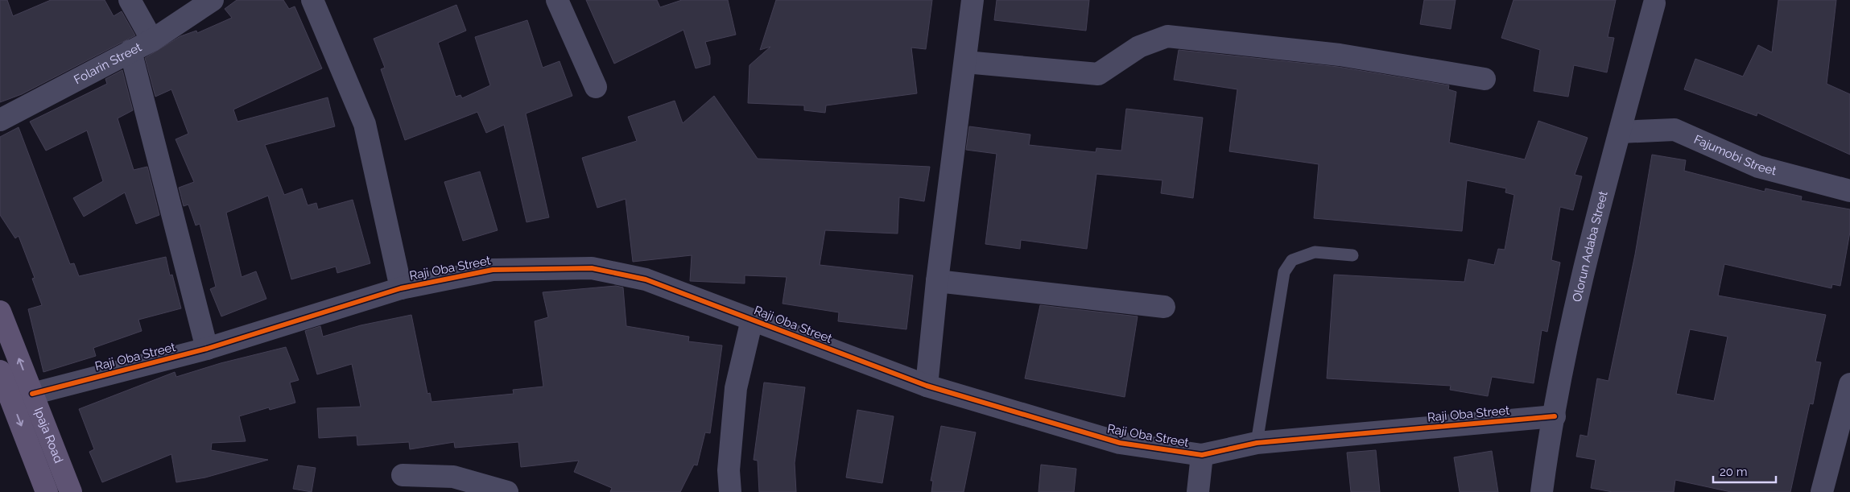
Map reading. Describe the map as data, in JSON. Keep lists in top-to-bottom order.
{
  "streets": {
    "main road": ["Ipaja Road"],
    "street": [
      "Folarin Street",
      "Fajumobi Street",
      "Olorun Adaba Street",
      "Raji Oba Street"
    ]
  },
  "crossings": [
    ["Fajumobi Street", "Olorun Adaba Street"],
    ["Olorun Adaba Street", "Raji Oba Street"],
    ["Raji Oba Street", "Ipaja Road"]
  ],
  "scale_bar": "20 m"
}
